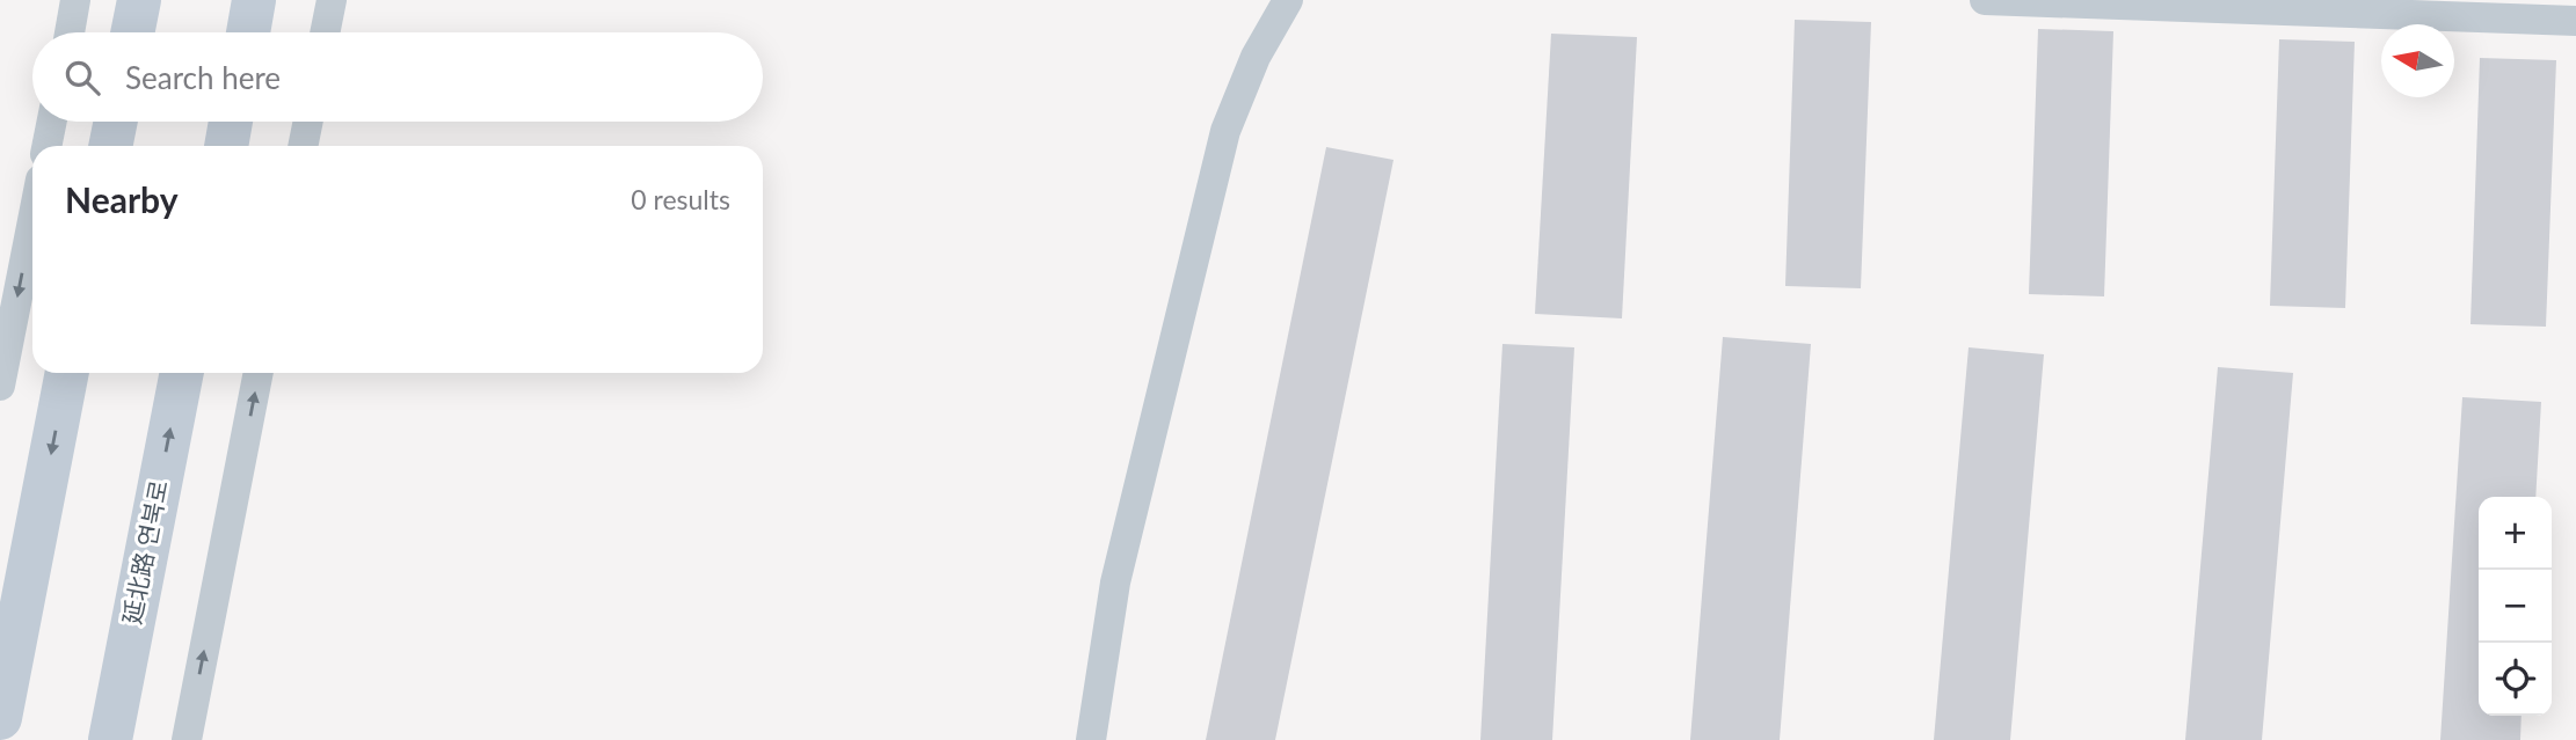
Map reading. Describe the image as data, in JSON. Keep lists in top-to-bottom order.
{
  "streets": {
    "main road": ["延北路 연북로"]
  },
  "north": "left",
  "page": {
    "search": "Search here",
    "heading": ["Nearby", "0 results"],
    "map_buttons": ["+", "−"]
  }
}
